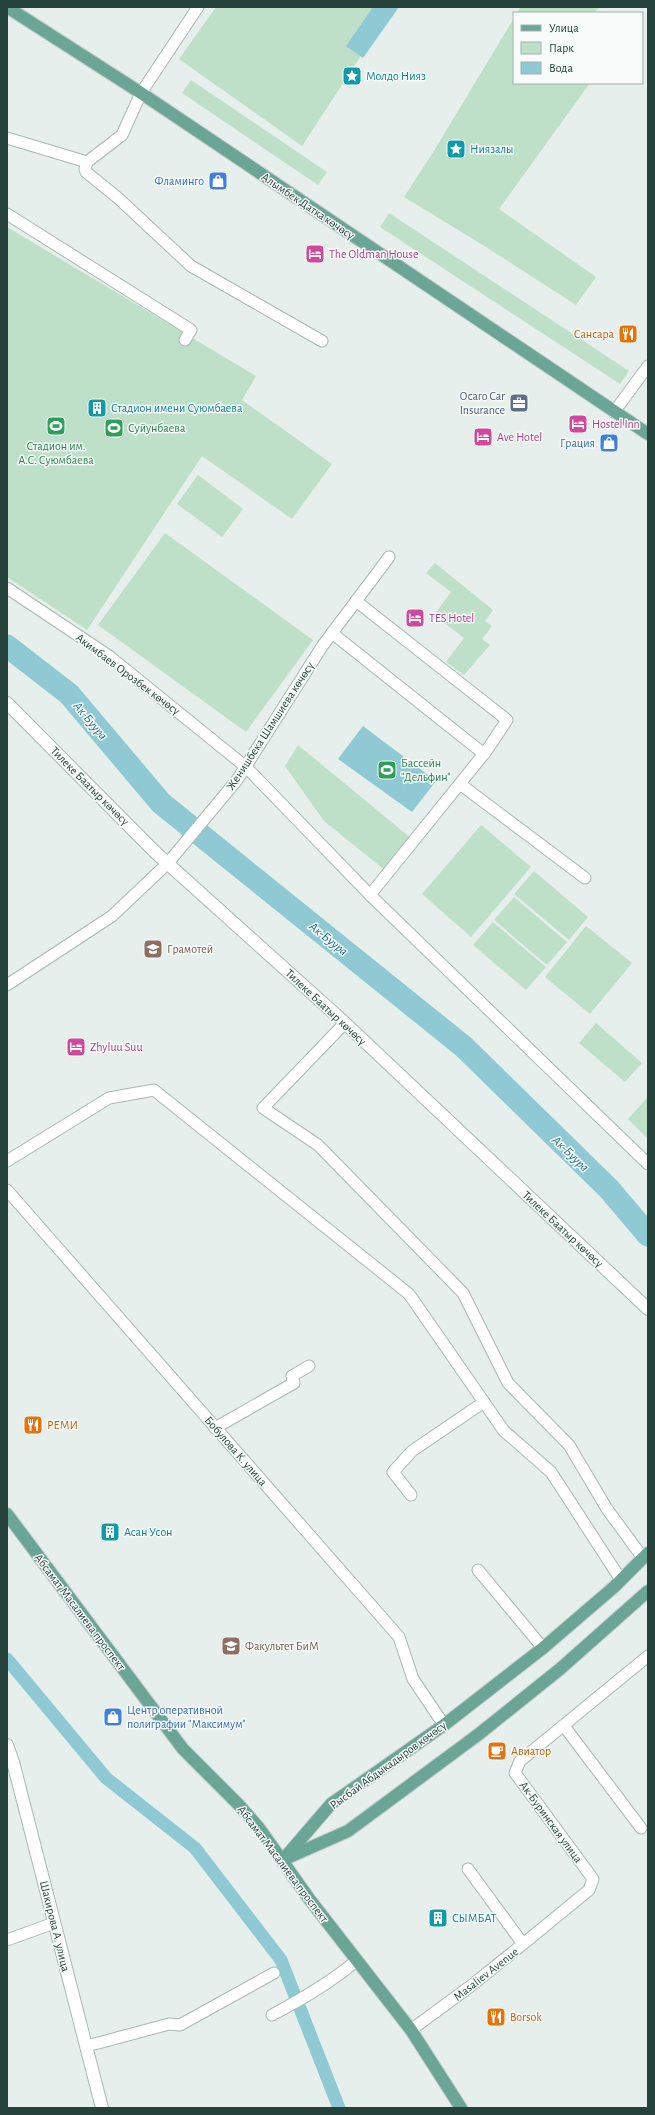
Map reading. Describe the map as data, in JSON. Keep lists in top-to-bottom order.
{
  "streets": {
    "main road": ["Алымбек Датка көчөсү", "Абсамат Масалиева проспект", "Рысбай Абдыкадыров көчөсү"],
    "street": [
      "Акимбаев Орозбек көчөсү",
      "Женишбека Шамшиева көчөсү",
      "Тилеке Баатыр көчөсү",
      "Бобулова К. улица",
      "Ак-Буринская улица",
      "Шакирова А. улица",
      "Masaliev Avenue"
    ]
  },
  "crossings": [
    ["Акимбаев Орозбек көчөсү", "Женишбека Шамшиева көчөсү"],
    ["Женишбека Шамшиева көчөсү", "Тилеке Баатыр көчөсү"],
    ["Бобулова К. улица", "Рысбай Абдыкадыров көчөсү"],
    ["Абсамат Масалиева проспект", "Рысбай Абдыкадыров көчөсү"],
    ["Абсамат Масалиева проспект", "Masaliev Avenue"],
    ["Ак-Буринская улица", "Masaliev Avenue"]
  ],
  "water": ["Ак-Буура"],
  "places": {
    "place": ["Молдо Нияз", "Ниязалы"],
    "shop": ["Фламинго", "Грация", "Центр оперативной полиграфии \"Максимум\""],
    "hotel": [
      "The Oldman House",
      "Hostel Inn",
      "Ave Hotel",
      "TES Hotel",
      "Zhyluu Suu"
    ],
    "restaurant": ["Сансара", "РЕМИ", "Borsok"],
    "office": ["Осаго Car Insurance"],
    "building": ["Стадион имени Суюмбаева", "Асан Усон", "СЫМБАТ"],
    "sports": ["Стадион им. А.С. Суюмбаева", "Суйунбаева", "Бассейн \"Дельфин\""],
    "school or university": ["Грамотей", "Факультет БиМ"],
    "cafe": ["Авиатор"]
  },
  "legend": ["Улица", "Парк", "Вода"]
}
